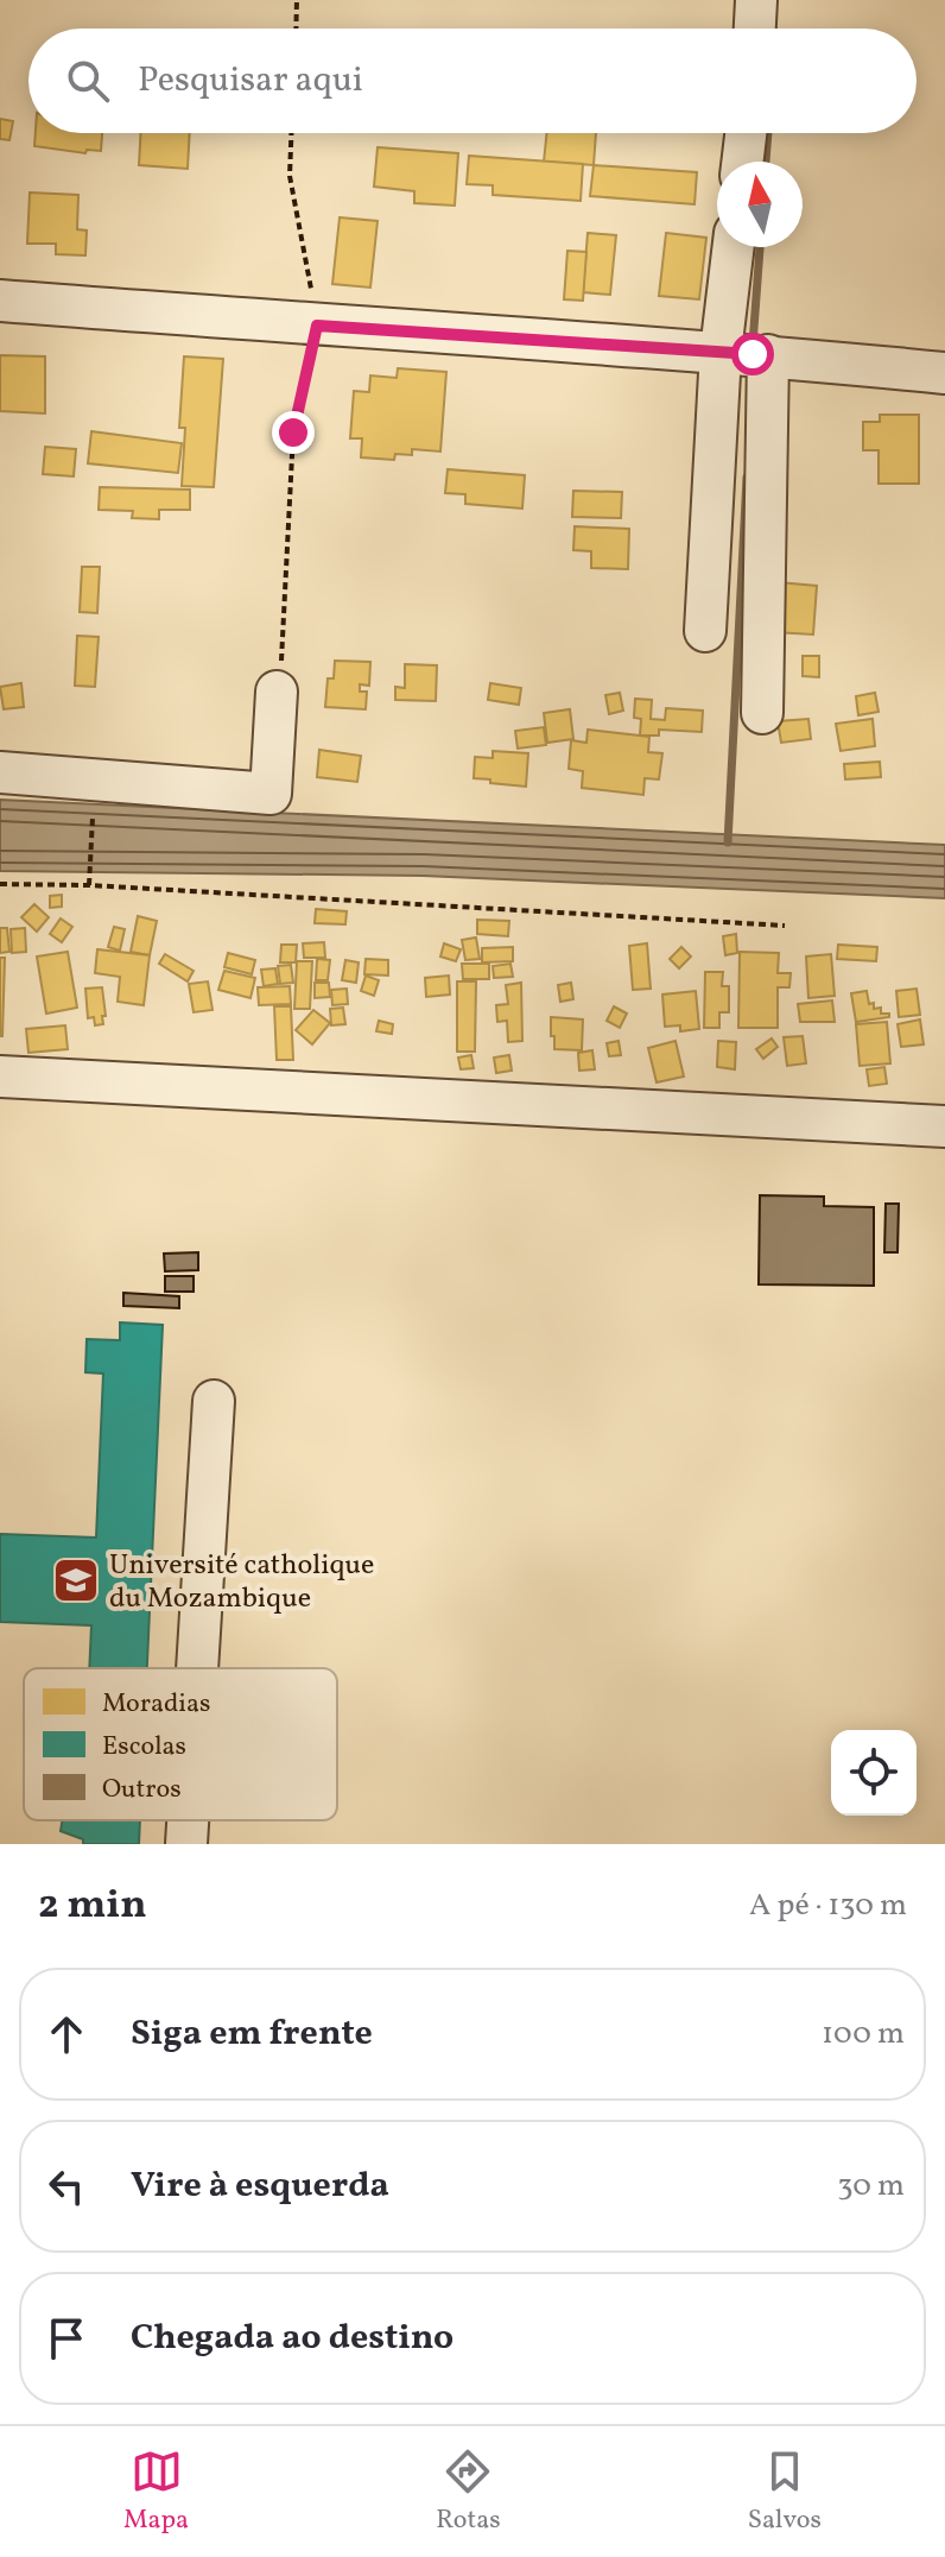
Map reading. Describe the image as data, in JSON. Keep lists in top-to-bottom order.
{
  "places": {
    "school or university": ["Université catholique du Mozambique"]
  },
  "legend": ["Moradias", "Escolas", "Outros"],
  "north": "top",
  "page": {
    "search": "Pesquisar aqui",
    "heading": ["2 min", "A pé · 130 m"],
    "list": [
      ["Siga em frente", "100 m"],
      ["Vire à esquerda", "30 m"],
      "Chegada ao destino"
    ],
    "nav": ["Mapa", "Rotas", "Salvos"]
  }
}
